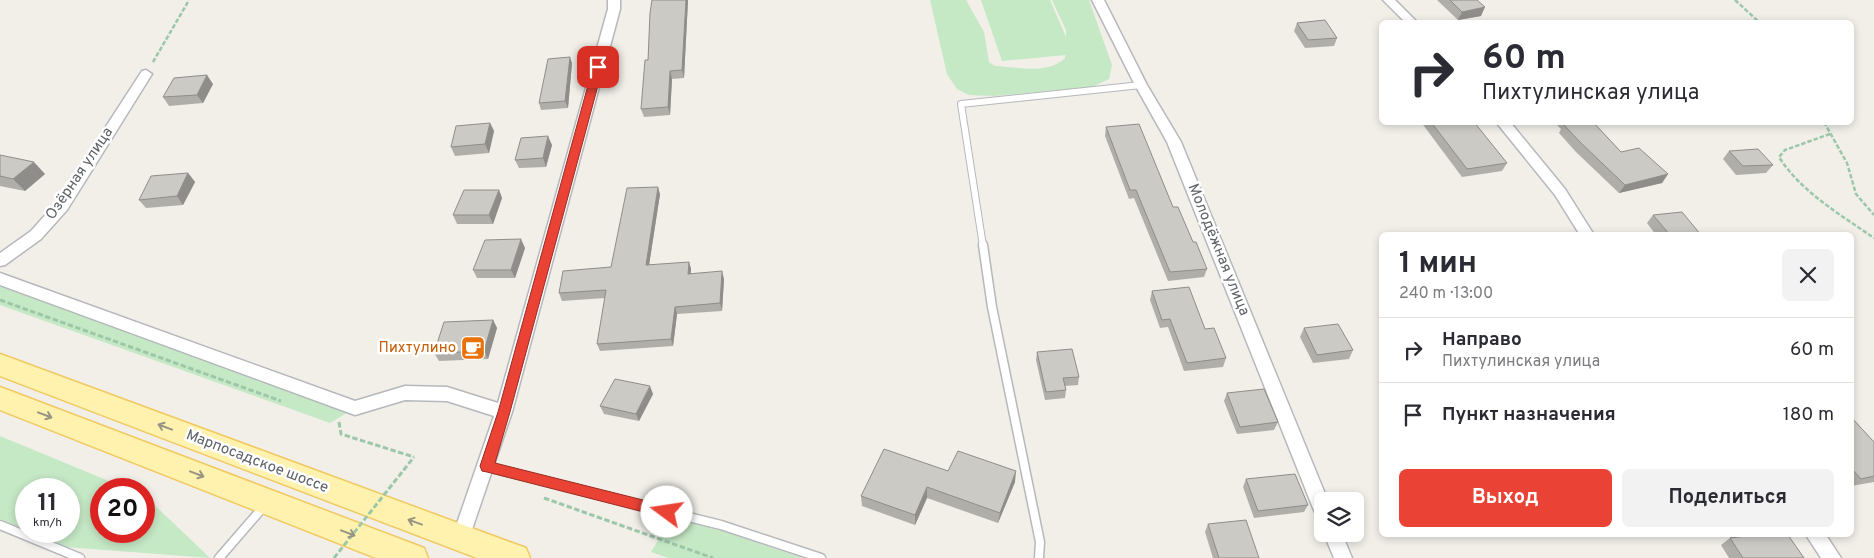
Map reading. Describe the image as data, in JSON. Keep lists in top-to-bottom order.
{
  "streets": {
    "main road": ["Марпосадское шоссе"],
    "street": ["Озёрная улица", "Молодёжная улица"]
  },
  "places": {
    "cafe": ["Пихтулино"]
  },
  "page": {
    "turn": ["60 m", "Пихтулинская улица"],
    "heading": ["1 мин", "240 m · 13:00"],
    "list": [
      {
        "name": "Направо",
        "note": "Пихтулинская улица",
        "value": "60 m"
      },
      {
        "name": "Пункт назначения",
        "value": "180 m"
      }
    ],
    "buttons": ["Выход", "Поделиться"],
    "speed": "11 km/h",
    "limit": "20"
  }
}
